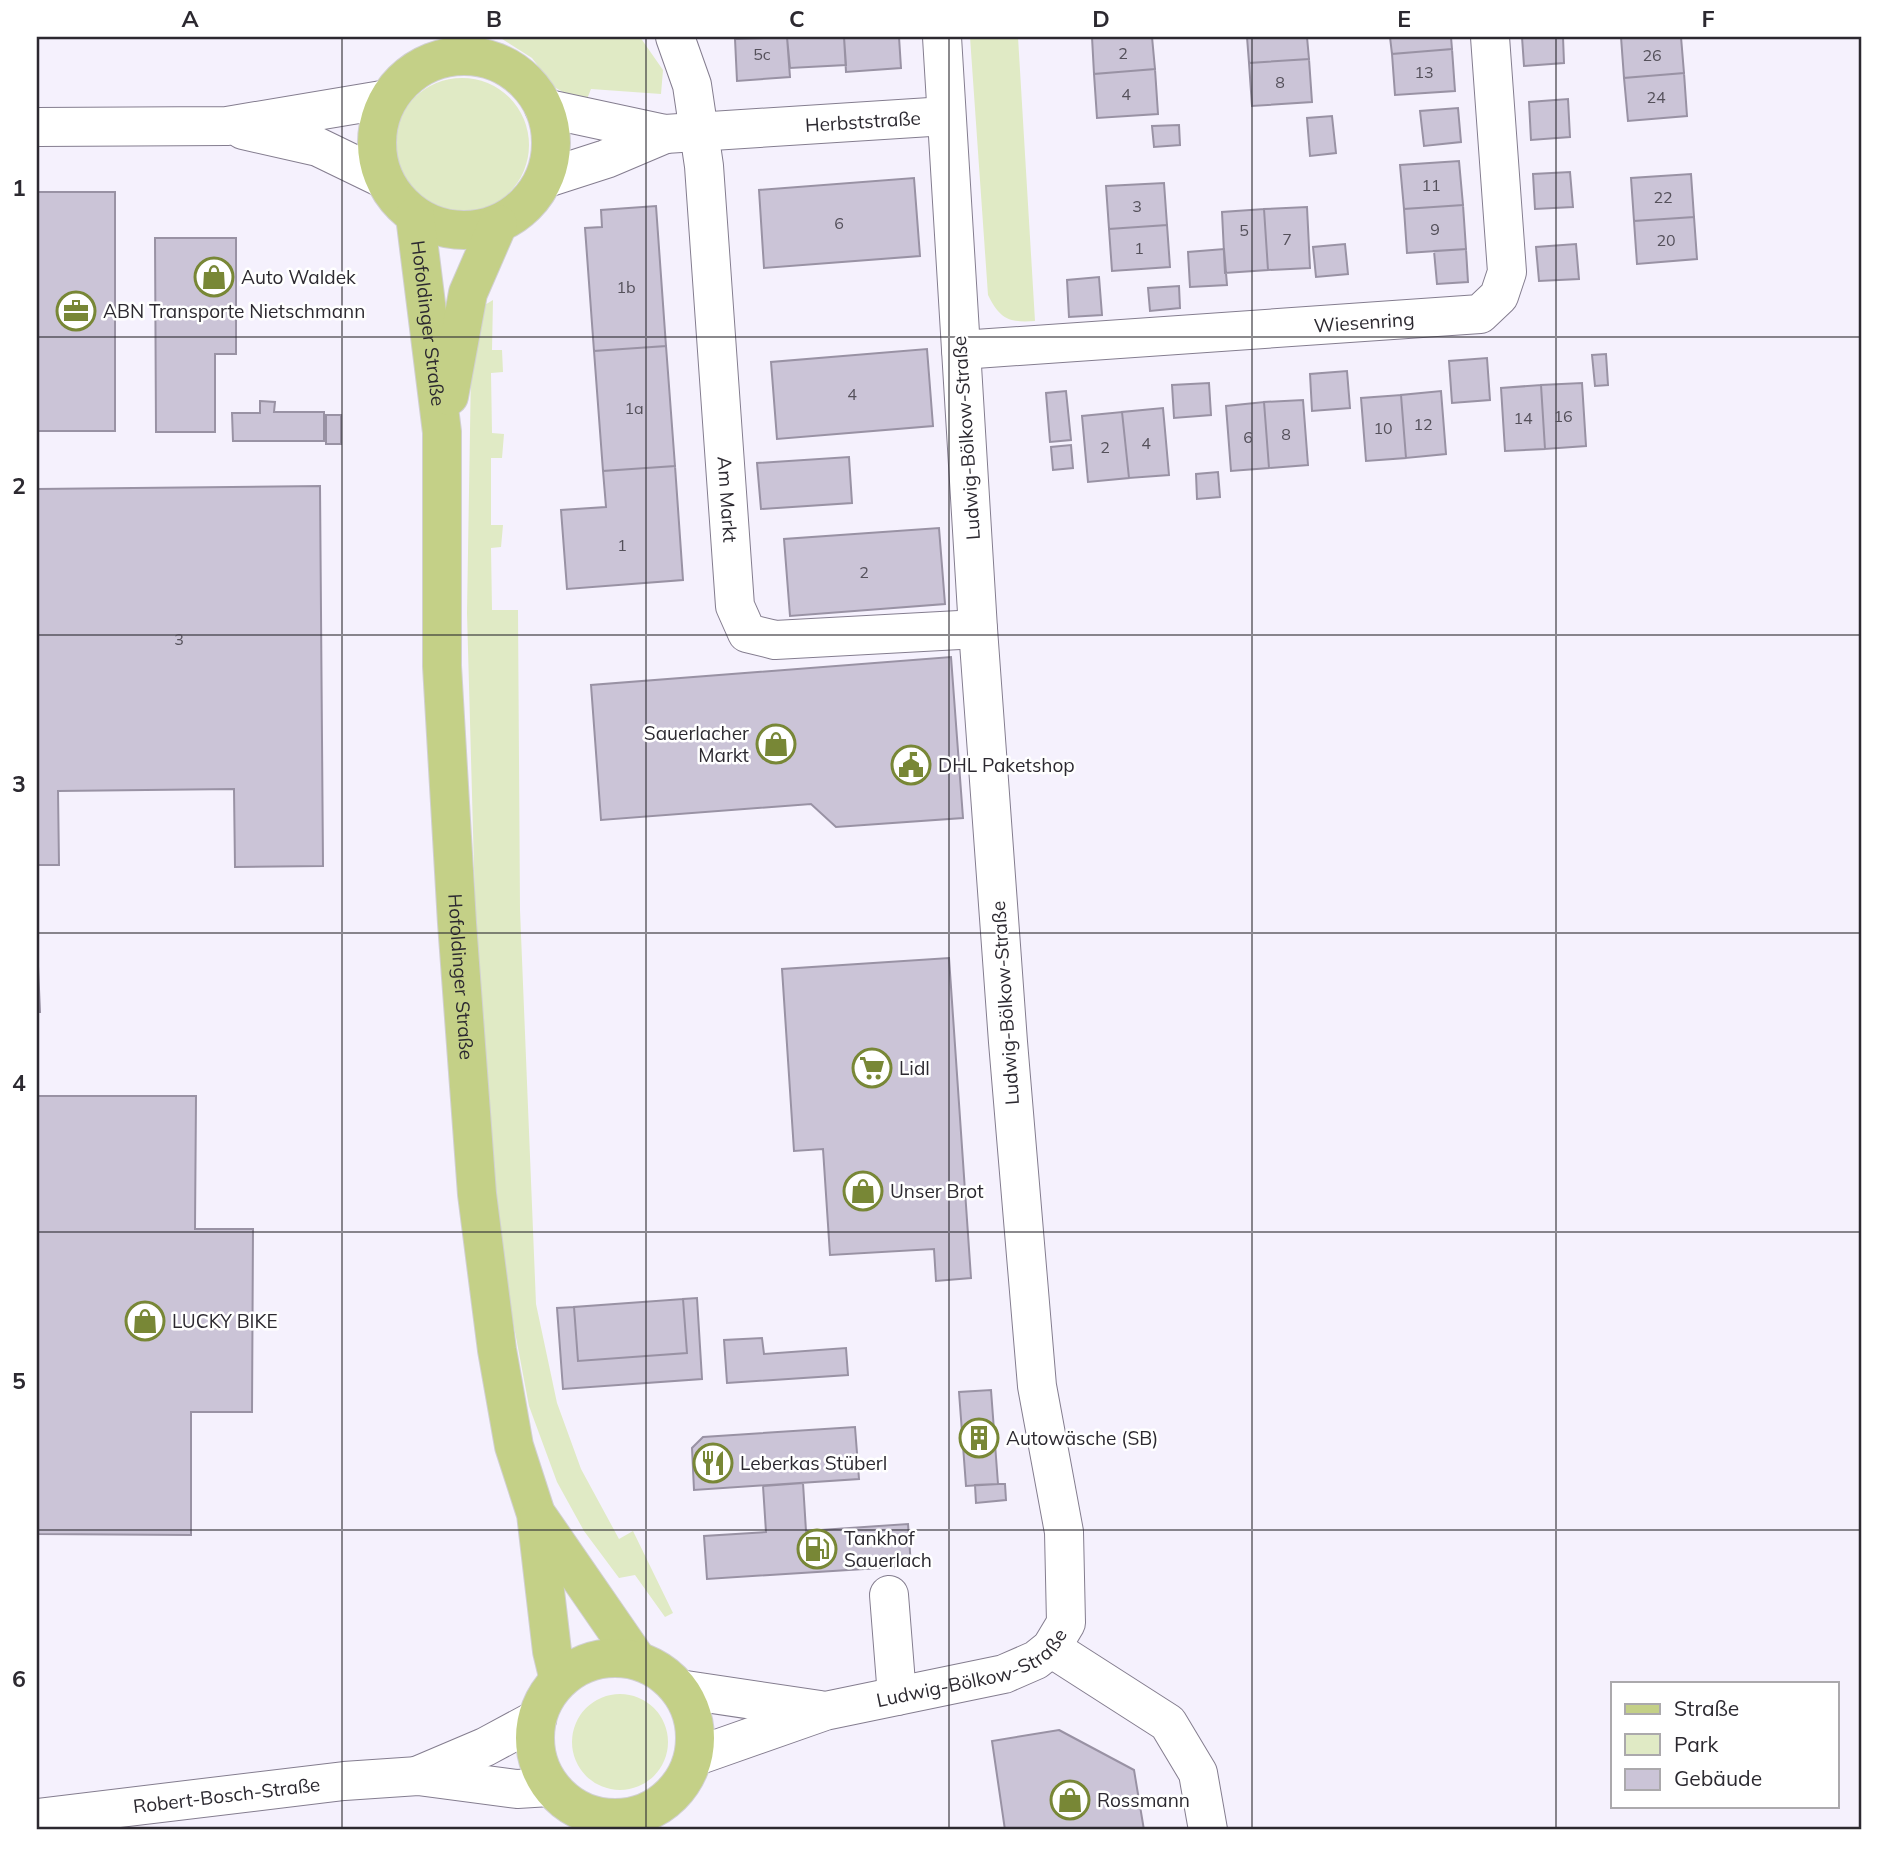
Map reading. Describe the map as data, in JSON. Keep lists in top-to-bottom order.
{
  "streets": {
    "main road": ["Hofoldinger Straße"],
    "street": [
      "Herbststraße",
      "Wiesenring",
      "Ludwig-Bölkow-Straße",
      "Am Markt",
      "Robert-Bosch-Straße"
    ]
  },
  "crossings": [
    ["Herbststraße", "Hofoldinger Straße"],
    ["Herbststraße", "Ludwig-Bölkow-Straße"],
    ["Herbststraße", "Am Markt"],
    ["Wiesenring", "Ludwig-Bölkow-Straße"],
    ["Hofoldinger Straße", "Ludwig-Bölkow-Straße"],
    ["Hofoldinger Straße", "Robert-Bosch-Straße"],
    ["Ludwig-Bölkow-Straße", "Am Markt"],
    ["Ludwig-Bölkow-Straße", "Robert-Bosch-Straße"]
  ],
  "places": {
    "shop": [
      "Auto Waldek",
      "Sauerlacher Markt",
      "Unser Brot",
      "LUCKY BIKE",
      "Rossmann"
    ],
    "office": ["ABN Transporte Nietschmann"],
    "public building": ["DHL Paketshop"],
    "supermarket": ["Lidl"],
    "building": ["Autowäsche (SB)"],
    "restaurant": ["Leberkas Stüberl"],
    "fuel station": ["Tankhof Sauerlach"]
  },
  "house_numbers": [
    "2",
    "5c",
    "26",
    "13",
    "8",
    "4",
    "24",
    "11",
    "22",
    "3",
    "6",
    "9",
    "5",
    "7",
    "20",
    "1",
    "1b",
    "4",
    "1a",
    "16",
    "14",
    "12",
    "10",
    "8",
    "6",
    "4",
    "2",
    "1",
    "2",
    "3"
  ],
  "legend": ["Straße", "Park", "Gebäude"],
  "grid": {
    "columns": [
      "A",
      "B",
      "C",
      "D",
      "E",
      "F"
    ],
    "rows": [
      "1",
      "2",
      "3",
      "4",
      "5",
      "6"
    ]
  }
}
